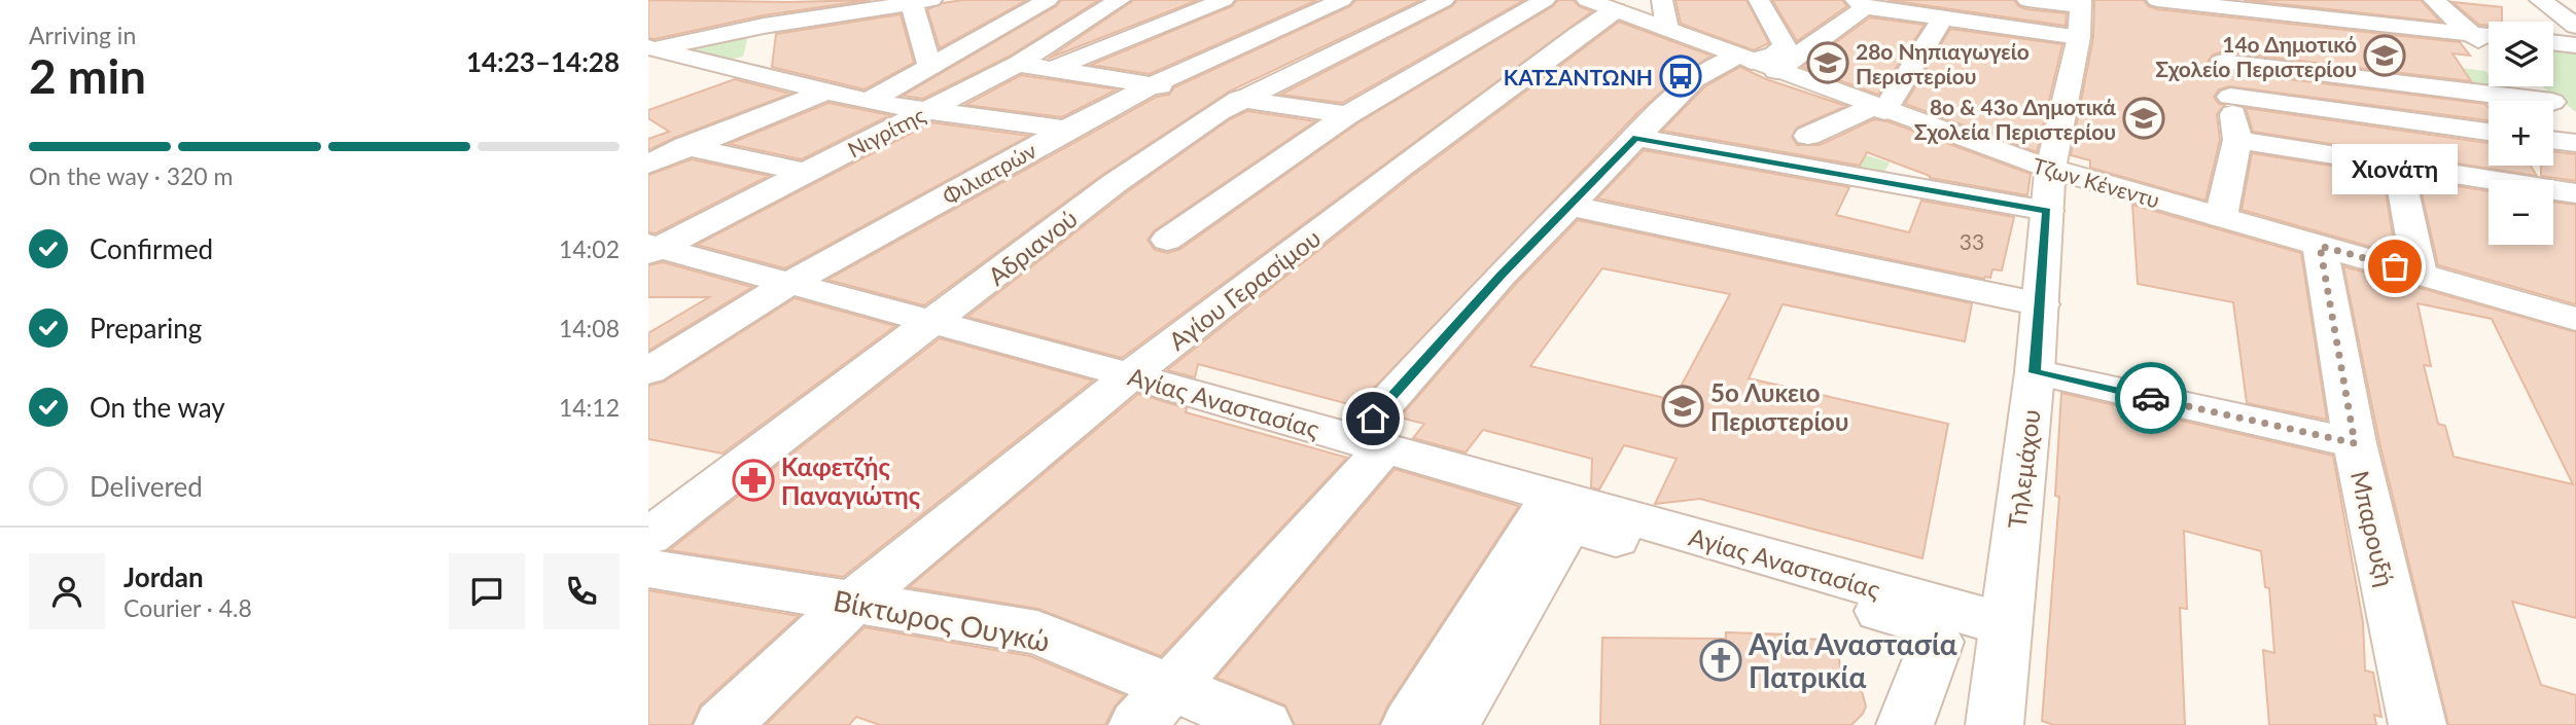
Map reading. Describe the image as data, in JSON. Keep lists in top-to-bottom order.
{
  "streets": {
    "street": [
      "Νιγρίτης",
      "Φιλιατρών",
      "Τζων Κένεντυ",
      "Αδριανού",
      "Αγίου Γερασίμου",
      "Αγίας Αναστασίας",
      "Τηλεμάχου",
      "Μπαρουξή",
      "Βίκτωρος Ουγκώ"
    ]
  },
  "crossings": [
    ["Νιγρίτης", "Αγίας Αναστασίας"],
    ["Φιλιατρών", "Αγίας Αναστασίας"],
    ["Τζων Κένεντυ", "Αδριανού"],
    ["Τζων Κένεντυ", "Αγίου Γερασίμου"],
    ["Τζων Κένεντυ", "Τηλεμάχου"],
    ["Τζων Κένεντυ", "Μπαρουξή"],
    ["Αδριανού", "Αγίας Αναστασίας"],
    ["Αγίου Γερασίμου", "Αγίας Αναστασίας"],
    ["Αγίου Γερασίμου", "Βίκτωρος Ουγκώ"],
    ["Αγίας Αναστασίας", "Τηλεμάχου"]
  ],
  "places": {
    "school or university": [
      "14ο Δημοτικό Σχολείο Περιστερίου",
      "28ο Νηπιαγωγείο Περιστερίου",
      "8ο & 43ο Δημοτικά Σχολεία Περιστερίου",
      "5ο Λυκειο Περιστερίου"
    ],
    "bus stop": ["ΚΑΤΣΑΝΤΏΝΗ"],
    "other": ["Χιονάτη"],
    "pharmacy": ["Καφετζής Παναγιώτης"],
    "church": ["Αγία Αναστασία Πατρικία"]
  },
  "house_numbers": ["33"],
  "page": {
    "heading": ["2 min", "Arriving in", "14:23–14:28"],
    "panel": ["Jordan", "Courier · 4.8"],
    "map_buttons": ["+", "−"],
    "bar": "On the way · 320 m",
    "bubble": "Χιονάτη",
    "list": [
      ["Confirmed", "14:02"],
      ["Preparing", "14:08"],
      ["On the way", "14:12"],
      "Delivered"
    ]
  }
}
